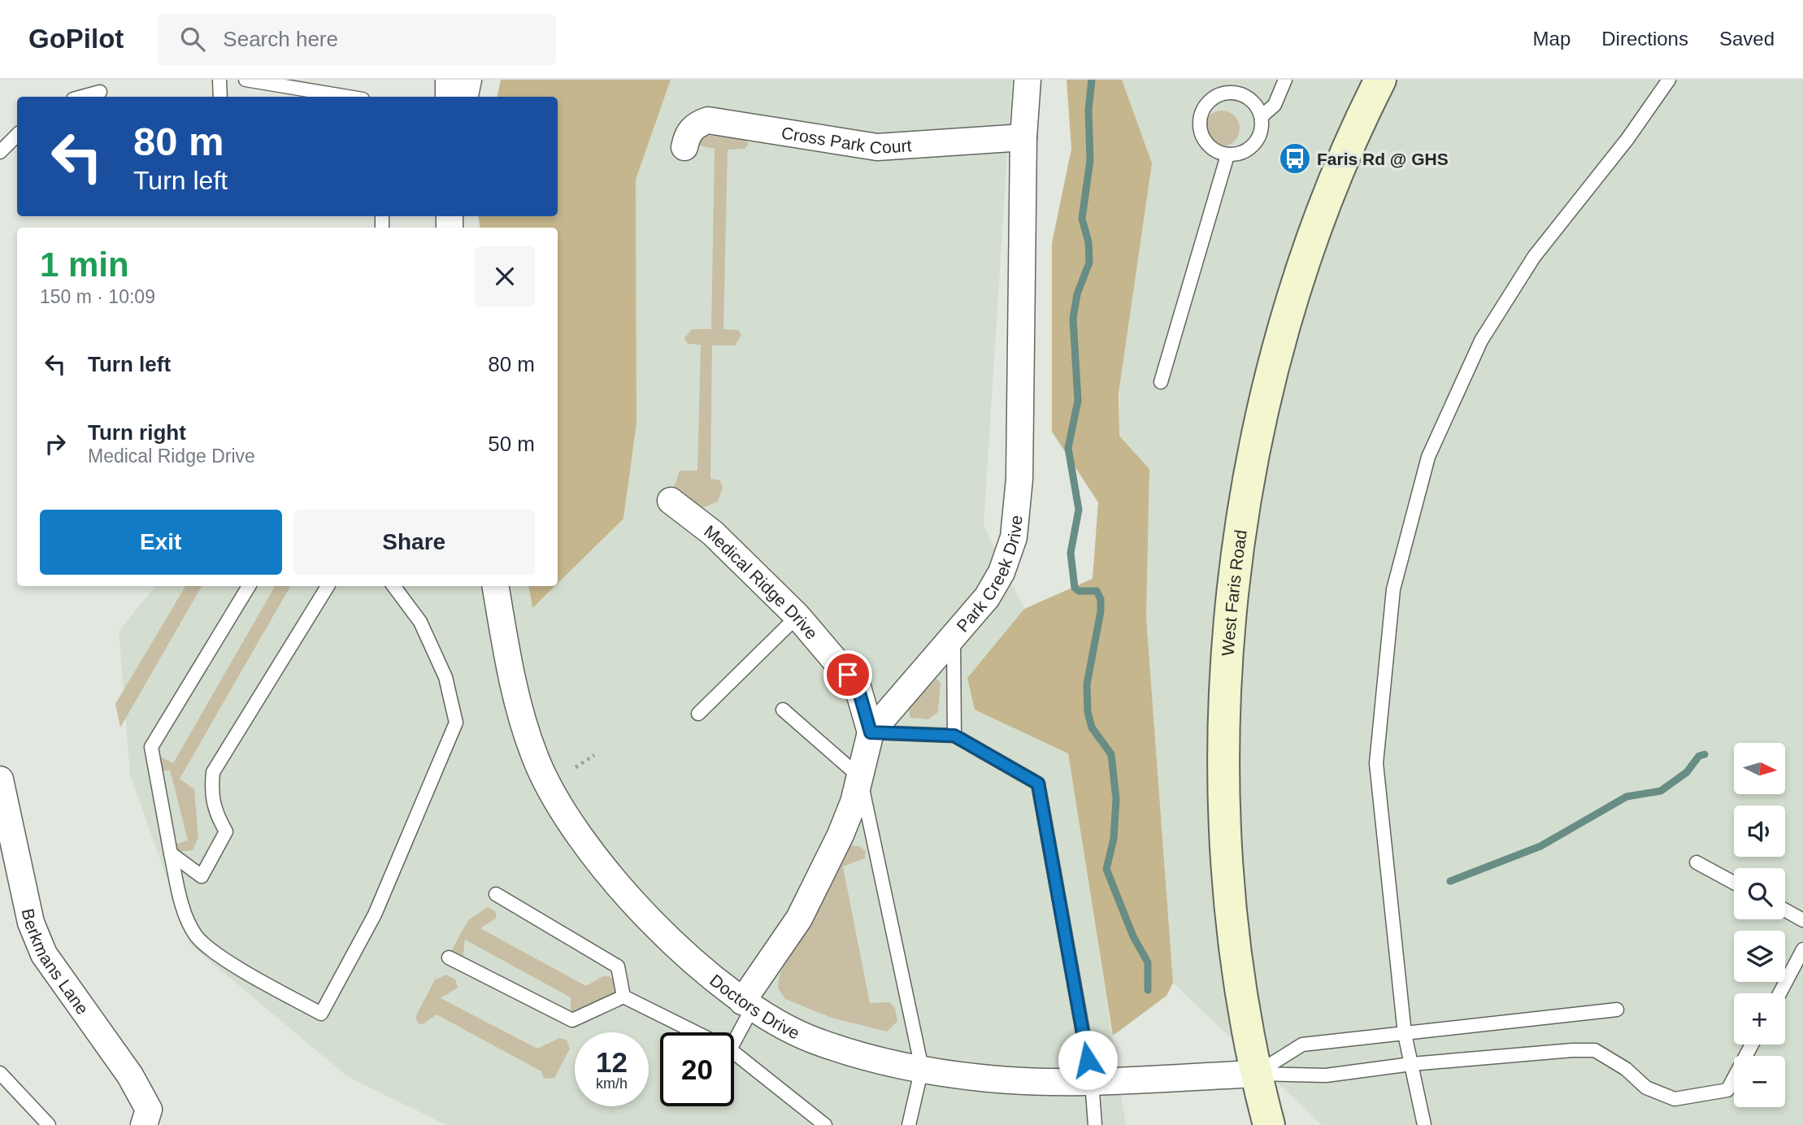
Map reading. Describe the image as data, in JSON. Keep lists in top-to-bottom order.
{
  "streets": {
    "main road": ["West Faris Road"],
    "street": [
      "Cross Park Court",
      "Park Creek Drive",
      "Medical Ridge Drive",
      "Berkmans Lane",
      "Doctors Drive"
    ]
  },
  "crossings": [
    ["Cross Park Court", "Park Creek Drive"],
    ["Park Creek Drive", "Medical Ridge Drive"],
    ["Park Creek Drive", "Doctors Drive"],
    ["West Faris Road", "Doctors Drive"]
  ],
  "places": {
    "bus stop": ["Faris Rd @ GHS"]
  },
  "north": "right",
  "page": {
    "header": "GoPilot",
    "search": "Search here",
    "nav": ["Map", "Directions", "Saved"],
    "turn": ["80 m", "Turn left"],
    "heading": ["1 min", "150 m · 10:09"],
    "list": [
      {
        "name": "Turn left",
        "value": "80 m"
      },
      {
        "name": "Turn right",
        "note": "Medical Ridge Drive",
        "value": "50 m"
      }
    ],
    "buttons": ["Exit", "Share"],
    "map_buttons": ["+", "−"],
    "speed": "12 km/h",
    "limit": "20"
  }
}
